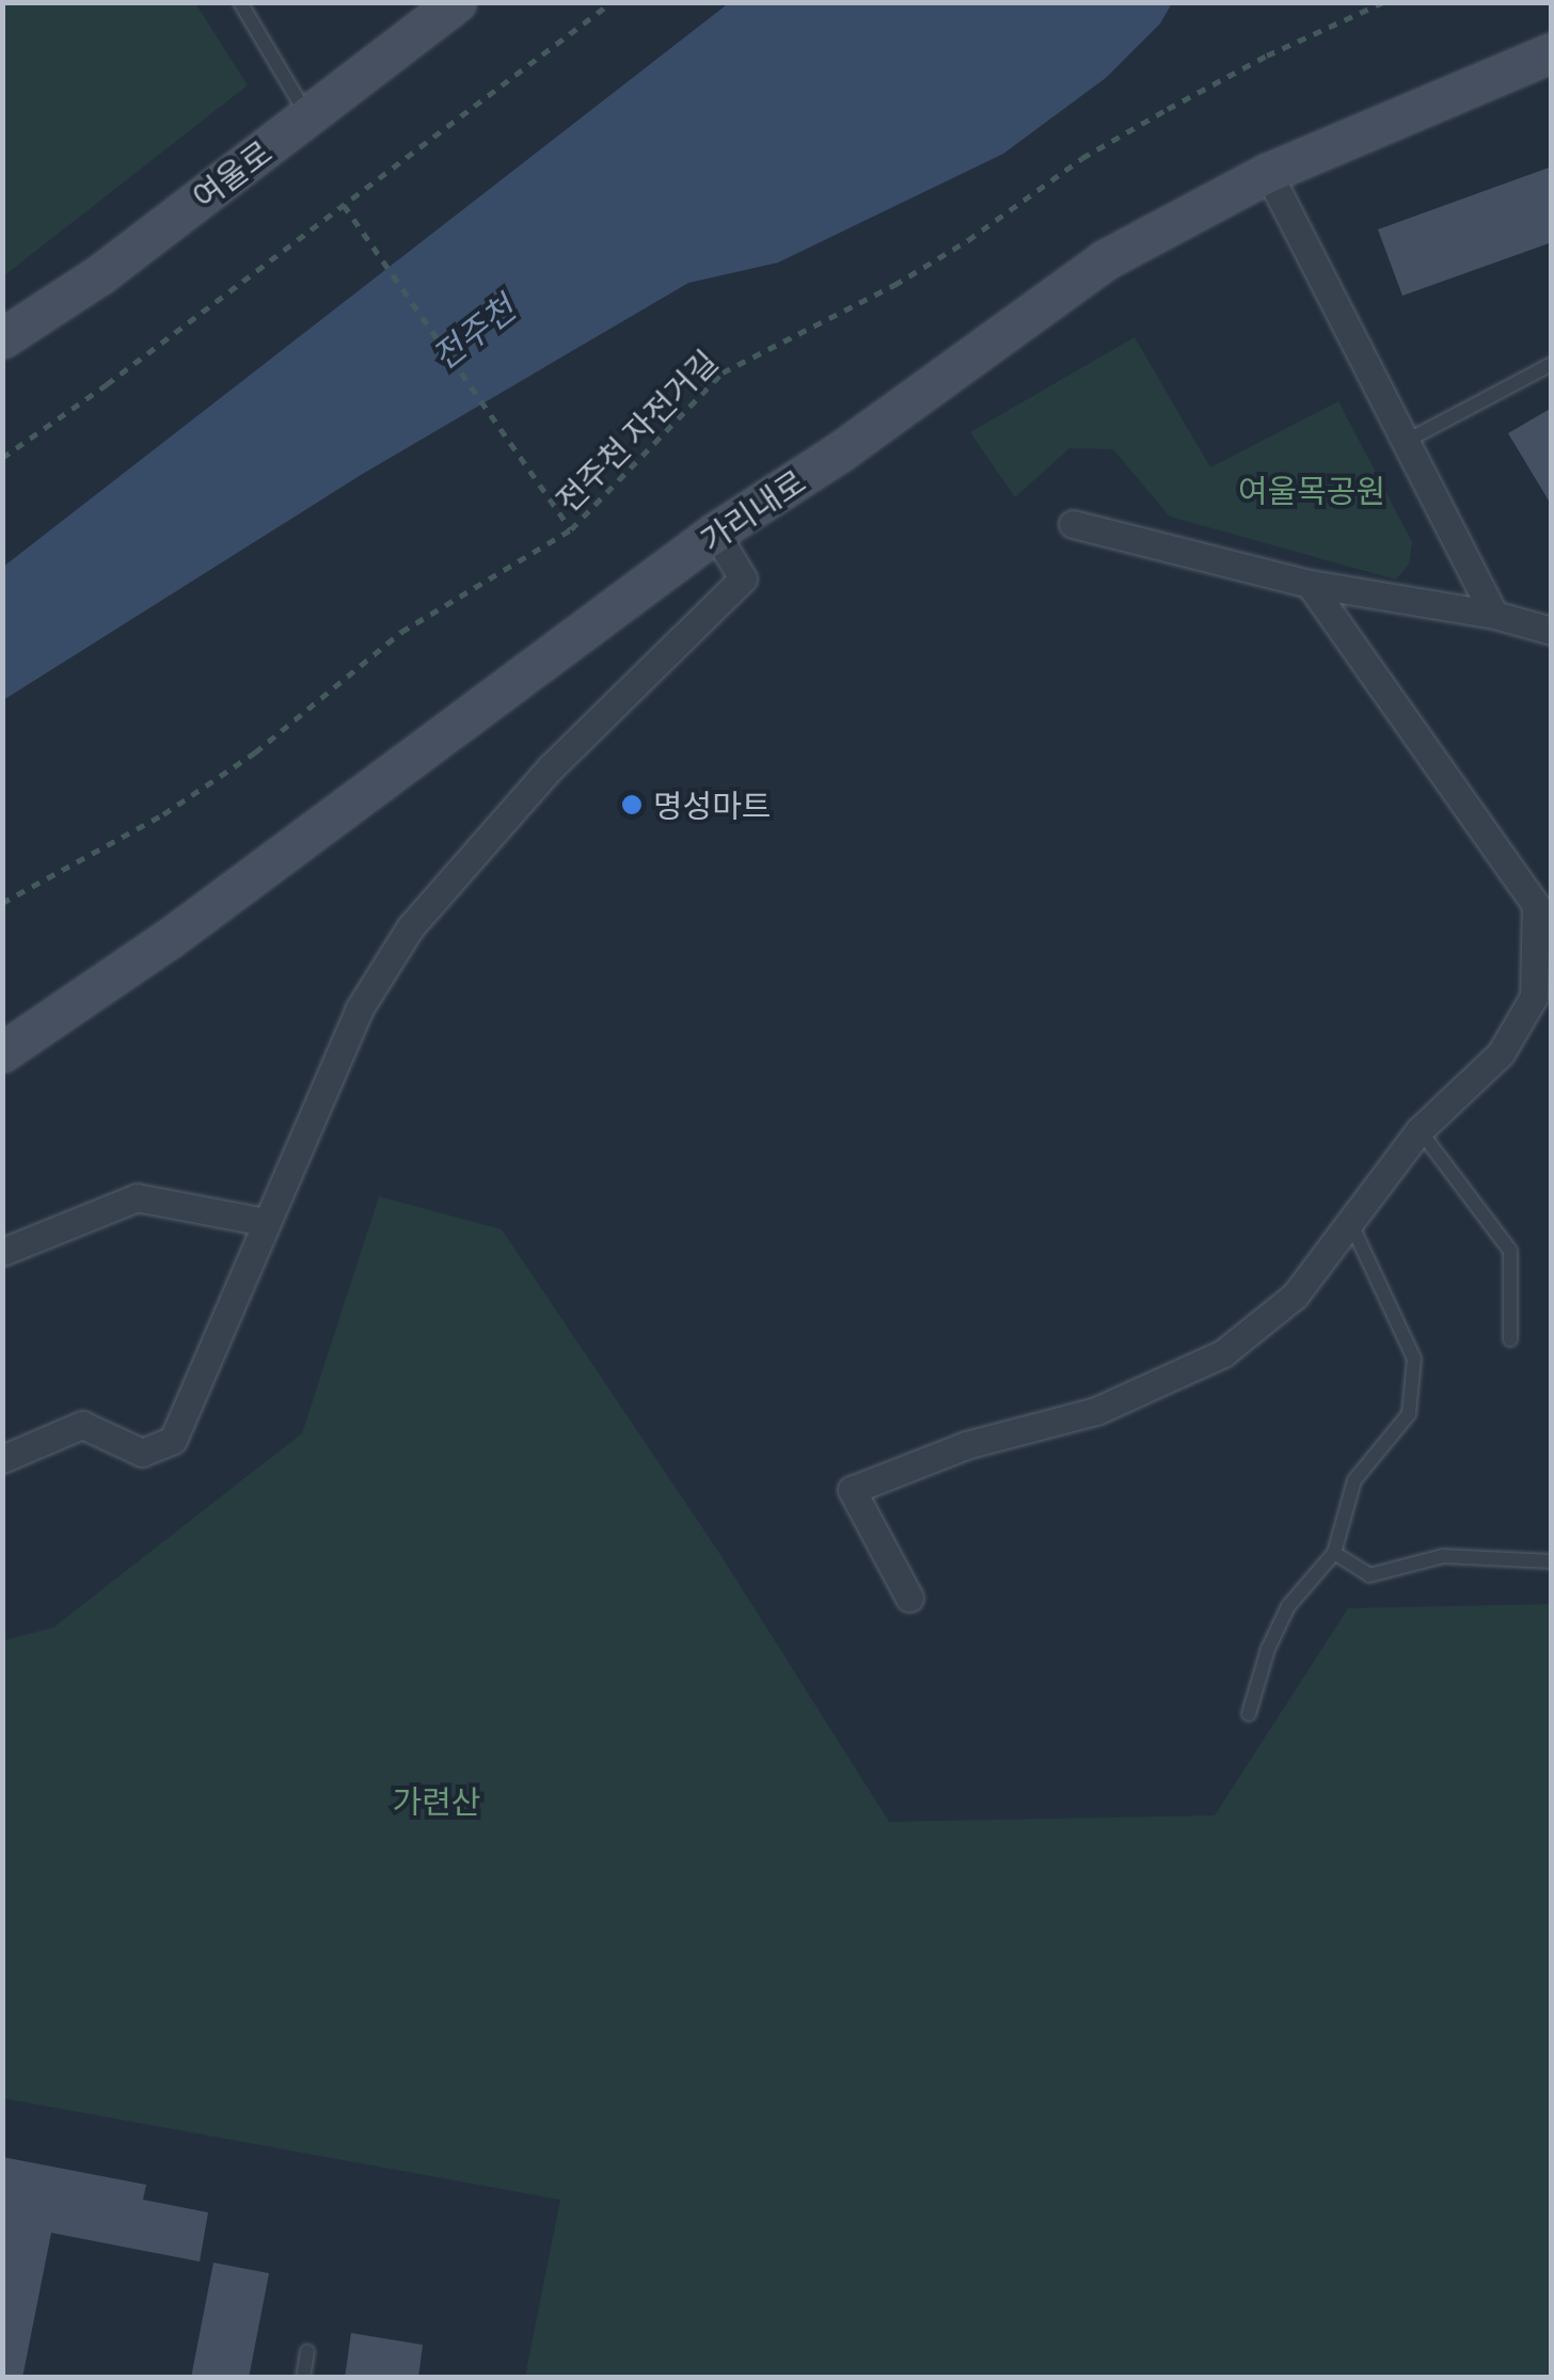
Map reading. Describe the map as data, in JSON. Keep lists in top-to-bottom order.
{
  "streets": {
    "street": ["여울로", "가리내로"],
    "path": ["전주천 자전거길"]
  },
  "water": ["전주천"],
  "parks": ["여울목공원", "가련산"],
  "places": ["명성마트"]
}
